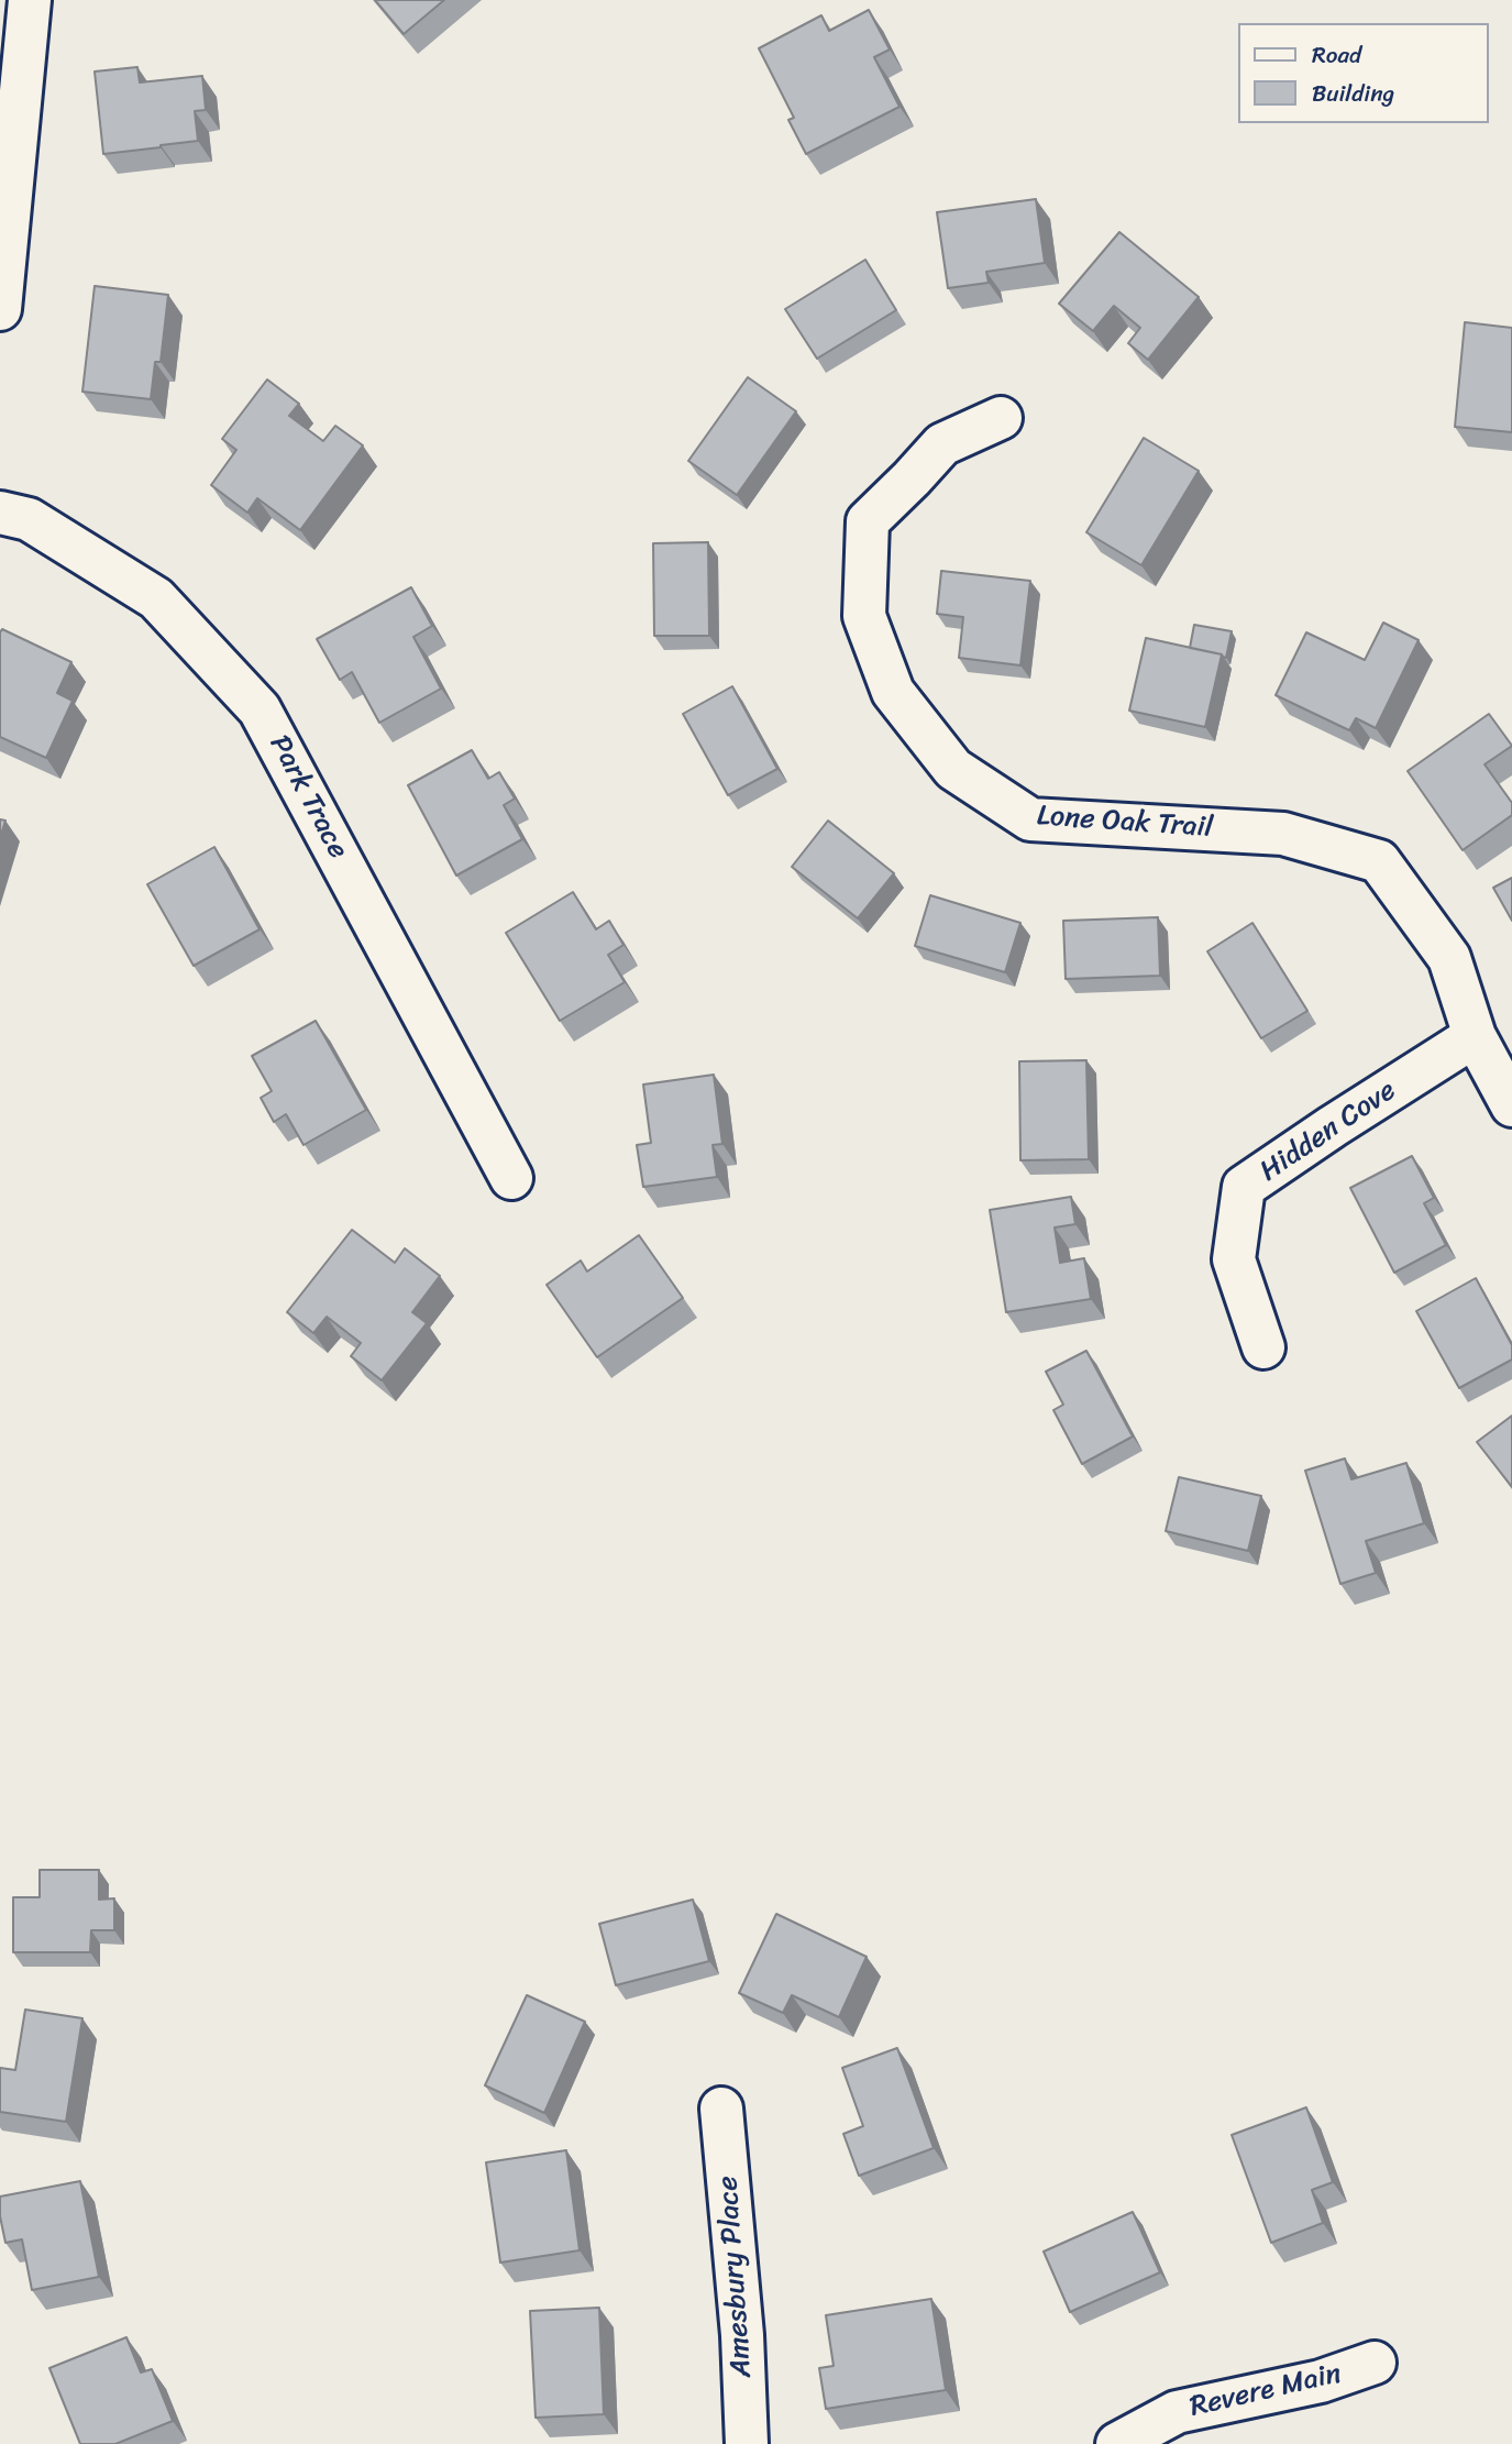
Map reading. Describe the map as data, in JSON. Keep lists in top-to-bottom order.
{
  "streets": {
    "street": [
      "Park Trace",
      "Lone Oak Trail",
      "Hidden Cove",
      "Amesbury Place",
      "Revere Main"
    ]
  },
  "crossings": [
    ["Lone Oak Trail", "Hidden Cove"]
  ],
  "legend": ["Road", "Building"]
}
